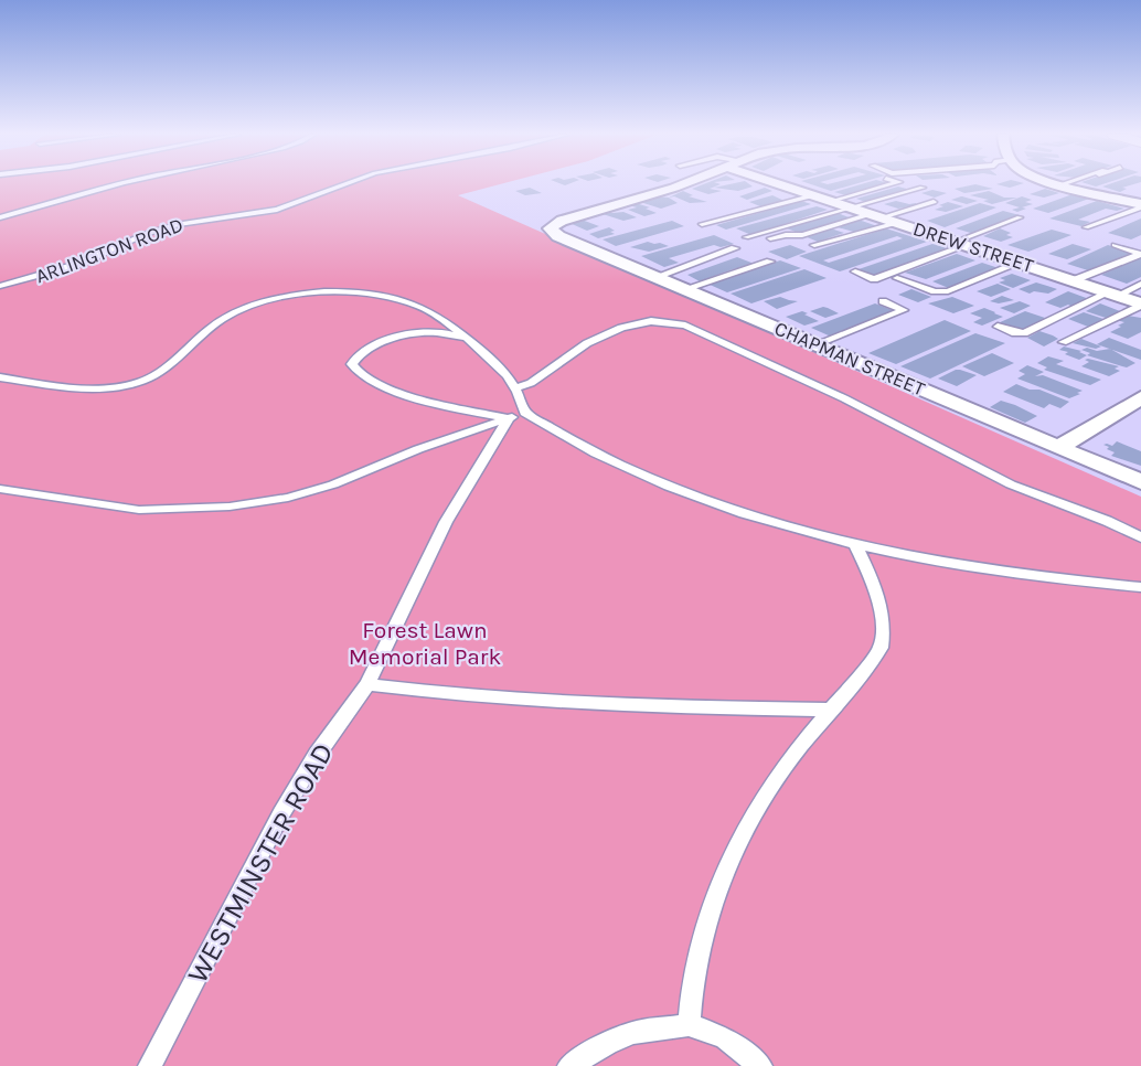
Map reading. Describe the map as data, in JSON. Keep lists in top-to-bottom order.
{
  "streets": {
    "street": ["DREW STREET", "CHAPMAN STREET"],
    "lane": ["ARLINGTON ROAD", "WESTMINSTER ROAD"]
  },
  "parks": ["Forest Lawn Memorial Park"]
}
